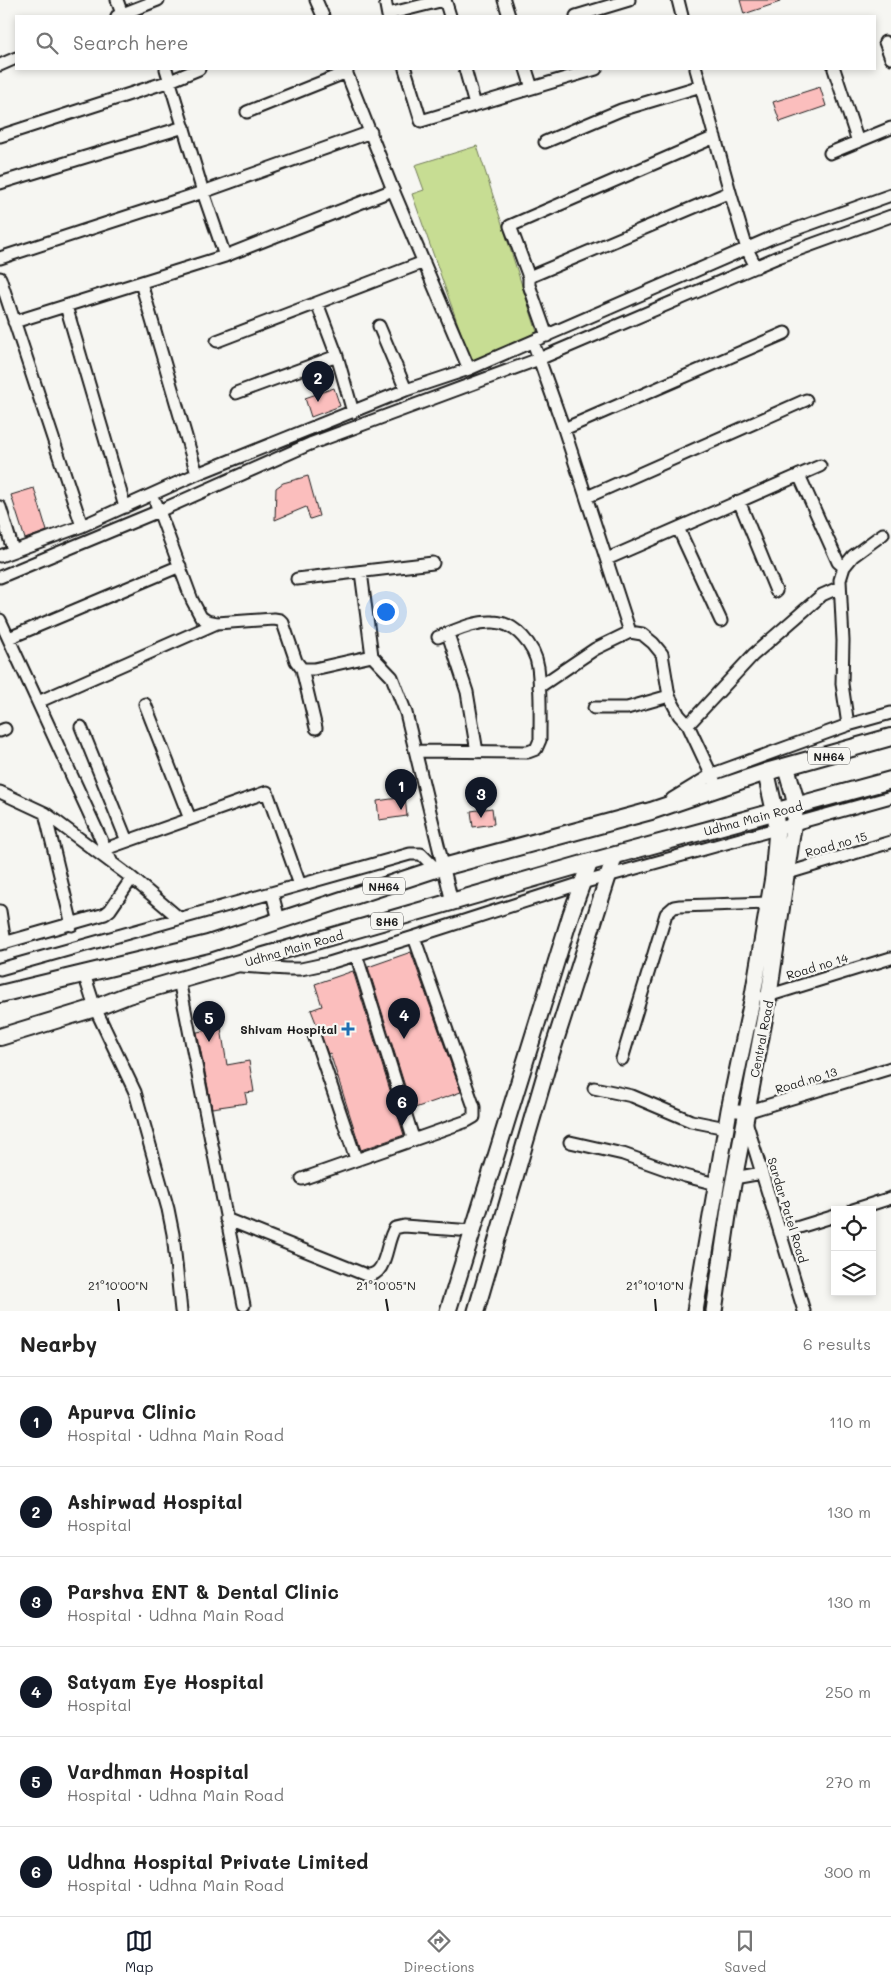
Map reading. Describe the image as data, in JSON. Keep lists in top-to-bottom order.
{
  "streets": {
    "highway": [
      "NH64",
      "Udhna Main Road",
      "SH6",
      "Central Road"
    ],
    "street": [
      "Road no 15",
      "Road no 14",
      "Road no 13",
      "Sardar Patel Road"
    ]
  },
  "crossings": [
    ["NH64", "Central Road"],
    ["Udhna Main Road", "Central Road"],
    ["Road no 15", "Central Road"],
    ["Road no 14", "Central Road"],
    ["Central Road", "Road no 13"],
    ["Central Road", "Sardar Patel Road"],
    ["Road no 13", "Sardar Patel Road"]
  ],
  "places": {
    "health": ["Shivam Hospital"]
  },
  "page": {
    "search": "Search here",
    "pins": [
      "2",
      "1",
      "3",
      "4",
      "5",
      "6"
    ],
    "heading": ["Nearby", "6 results"],
    "list": [
      {
        "mark": "1",
        "name": "Apurva Clinic",
        "note": "Hospital · Udhna Main Road",
        "value": "110 m"
      },
      {
        "mark": "2",
        "name": "Ashirwad Hospital",
        "note": "Hospital",
        "value": "130 m"
      },
      {
        "mark": "3",
        "name": "Parshva ENT & Dental Clinic",
        "note": "Hospital · Udhna Main Road",
        "value": "130 m"
      },
      {
        "mark": "4",
        "name": "Satyam Eye Hospital",
        "note": "Hospital",
        "value": "250 m"
      },
      {
        "mark": "5",
        "name": "Vardhman Hospital",
        "note": "Hospital · Udhna Main Road",
        "value": "270 m"
      },
      {
        "mark": "6",
        "name": "Udhna Hospital Private Limited",
        "note": "Hospital · Udhna Main Road",
        "value": "300 m"
      }
    ],
    "nav": ["Map", "Directions", "Saved"]
  },
  "coordinates": ["21°10'00\"N", "21°10'05\"N", "21°10'10\"N"]
}
